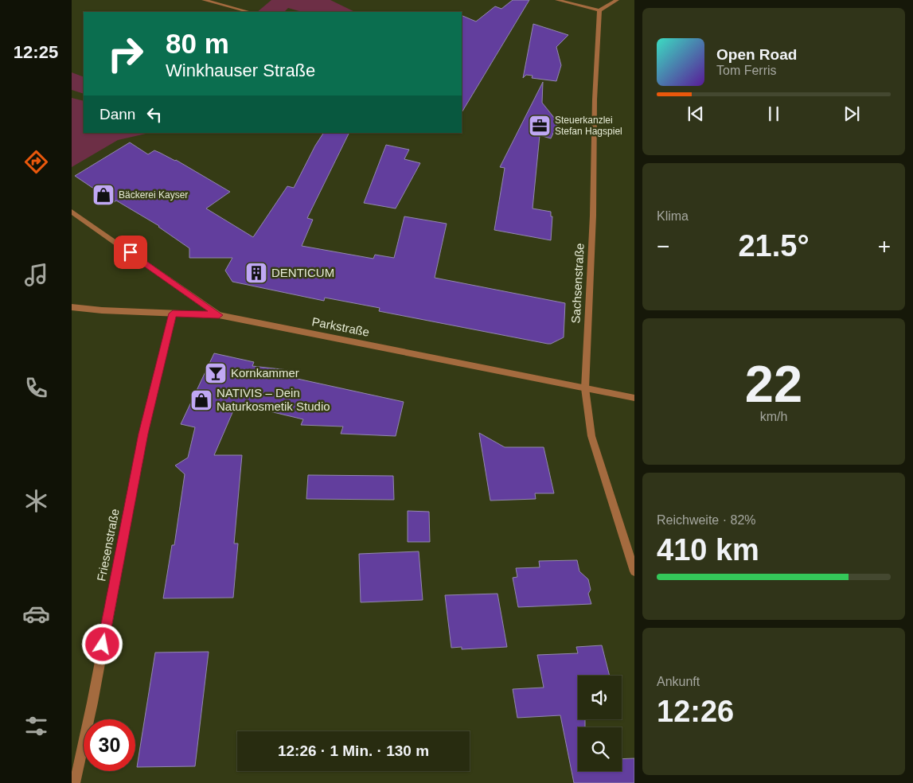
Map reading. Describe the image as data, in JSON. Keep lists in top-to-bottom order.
{
  "streets": {
    "street": ["Sachsenstraße", "Parkstraße", "Friesenstraße"]
  },
  "crossings": [
    ["Sachsenstraße", "Parkstraße"]
  ],
  "places": {
    "office": ["Steuerkanzlei Stefan Hagspiel"],
    "shop": ["Bäckerei Kayser", "NATIVIS – Dein Naturkosmetik Studio"],
    "building": ["DENTICUM"],
    "bar": ["Kornkammer"]
  },
  "page": {
    "tabs": "12:25",
    "turn": ["80 m", "Winkhauser Straße"],
    "song": ["Open Road", "Tom Ferris"],
    "then": "Dann",
    "tile": [
      "Klima",
      ["22", "km/h"],
      ["Reichweite · 82%", "410 km"],
      ["Ankunft", "12:26"]
    ],
    "heat": ["−", "21.5°", "+"],
    "limit": "30",
    "trip": "12:26 · 1 Min. · 130 m"
  }
}
